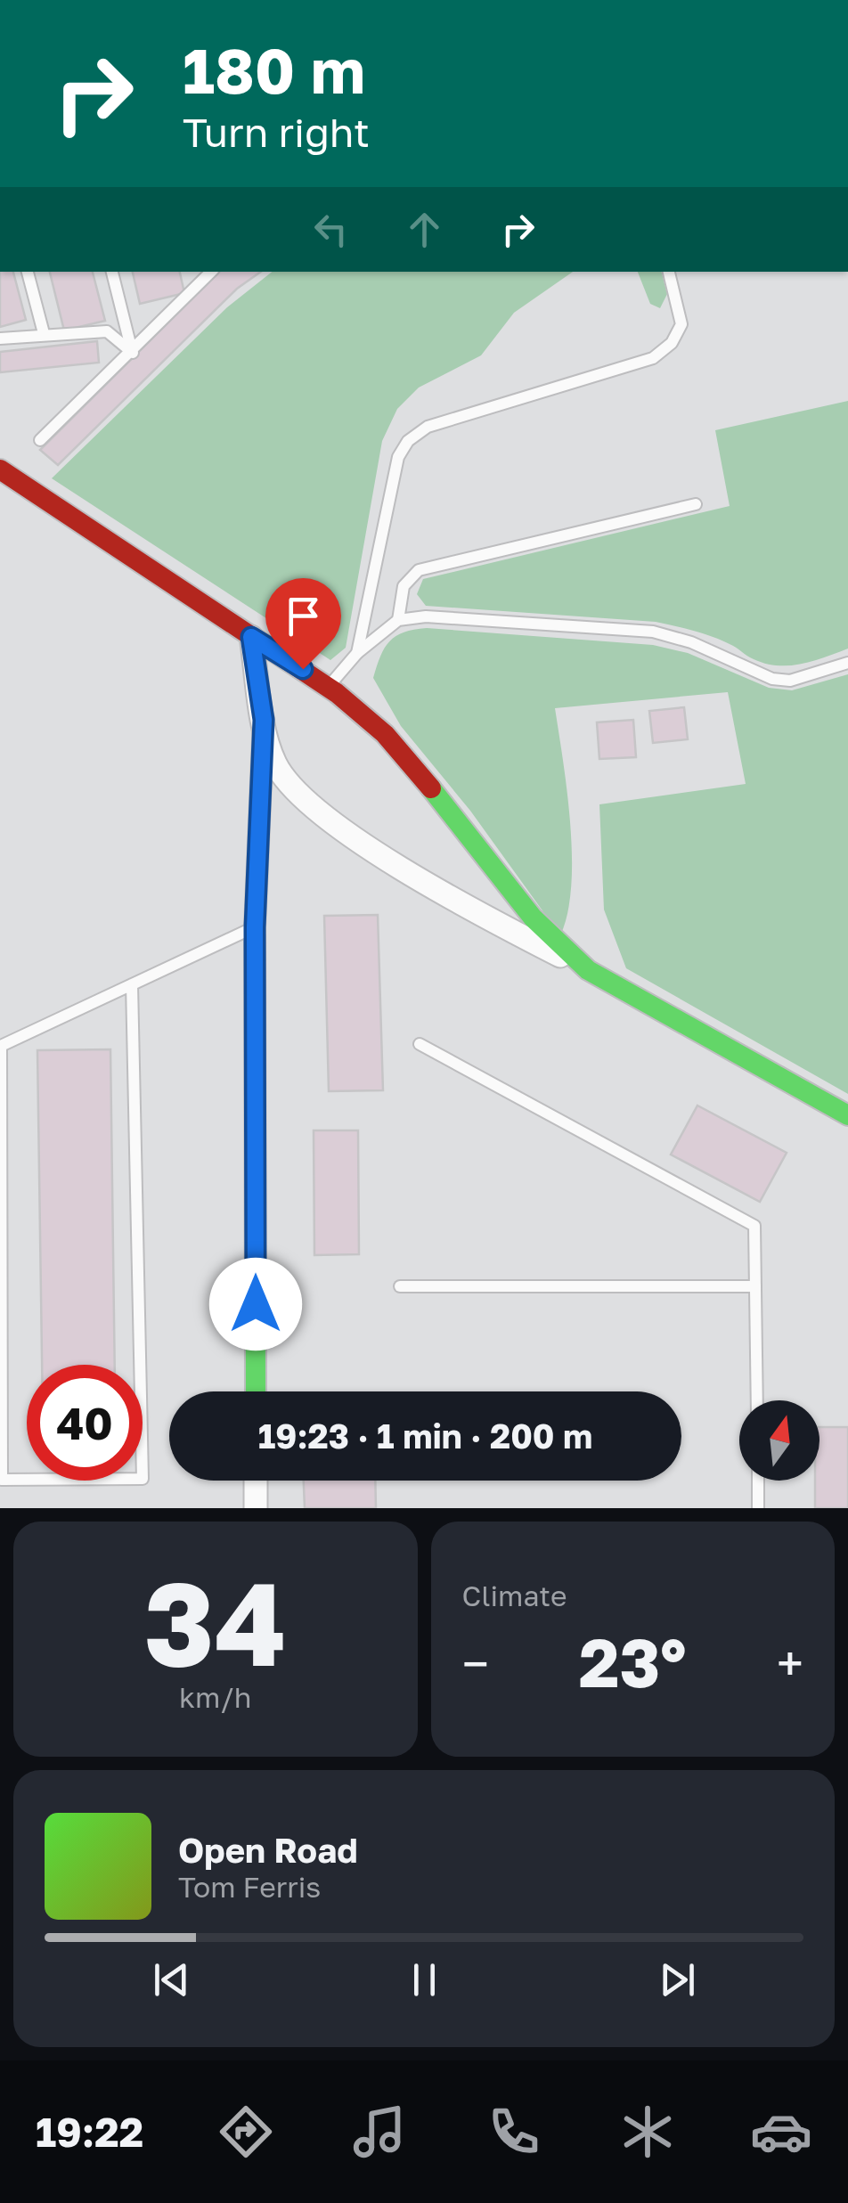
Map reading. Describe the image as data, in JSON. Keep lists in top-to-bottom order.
{
  "north": "top",
  "page": {
    "turn": ["180 m", "Turn right"],
    "limit": "40",
    "trip": "19:23 · 1 min · 200 m",
    "tile": [
      ["34", "km/h"],
      "Climate"
    ],
    "heat": ["−", "23°", "+"],
    "song": ["Open Road", "Tom Ferris"],
    "tabs": "19:22"
  }
}
